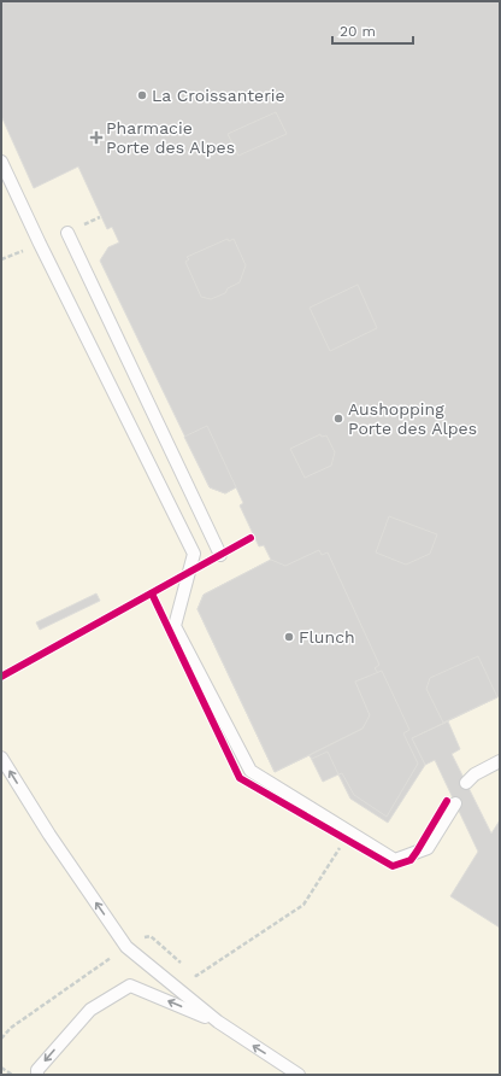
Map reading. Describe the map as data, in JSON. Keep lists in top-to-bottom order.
{
  "places": {
    "other": ["La Croissanterie", "Aushopping Porte des Alpes", "Flunch"],
    "health": ["Pharmacie Porte des Alpes"]
  },
  "scale_bar": "20 m"
}
